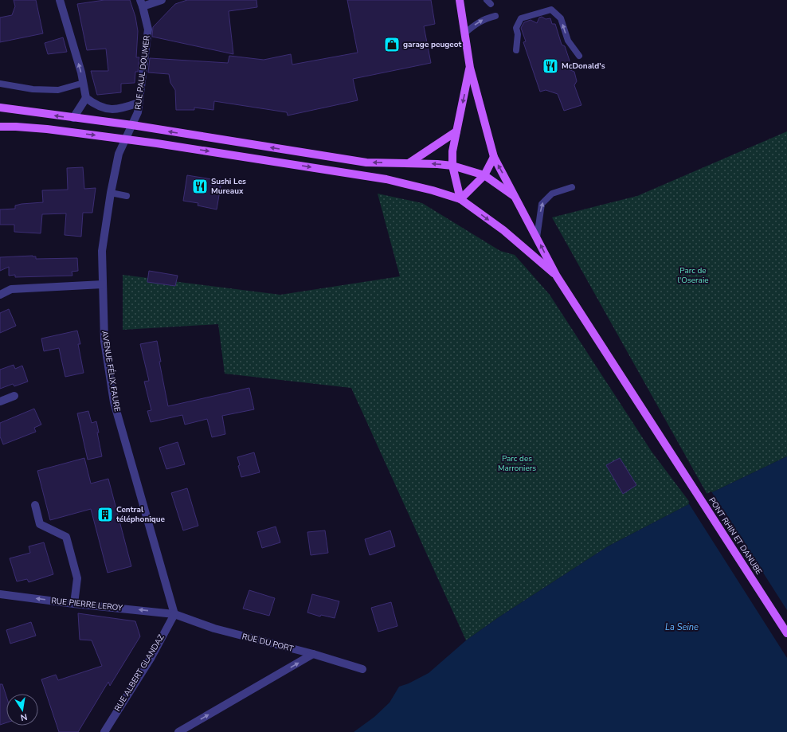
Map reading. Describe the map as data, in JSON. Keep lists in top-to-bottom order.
{
  "streets": {
    "main road": ["PONT RHIN ET DANUBE"],
    "street": [
      "RUE PAUL DOUMER",
      "AVENUE FÉLIX FAURE",
      "RUE PIERRE LEROY",
      "RUE DU PORT",
      "RUE ALBERT GLANDAZ"
    ]
  },
  "crossings": [
    ["RUE PAUL DOUMER", "AVENUE FÉLIX FAURE"],
    ["AVENUE FÉLIX FAURE", "RUE PIERRE LEROY"],
    ["AVENUE FÉLIX FAURE", "RUE DU PORT"],
    ["AVENUE FÉLIX FAURE", "RUE ALBERT GLANDAZ"],
    ["RUE PIERRE LEROY", "RUE DU PORT"],
    ["RUE PIERRE LEROY", "RUE ALBERT GLANDAZ"],
    ["RUE DU PORT", "RUE ALBERT GLANDAZ"]
  ],
  "one_way": ["RUE PIERRE LEROY"],
  "water": ["La Seine"],
  "parks": ["Parc de l'Oseraie", "Parc des Marroniers"],
  "places": {
    "shop": ["garage peugeot"],
    "restaurant": ["McDonald's", "Sushi Les Mureaux"],
    "building": ["Central téléphonique"]
  },
  "north": "bottom"
}
